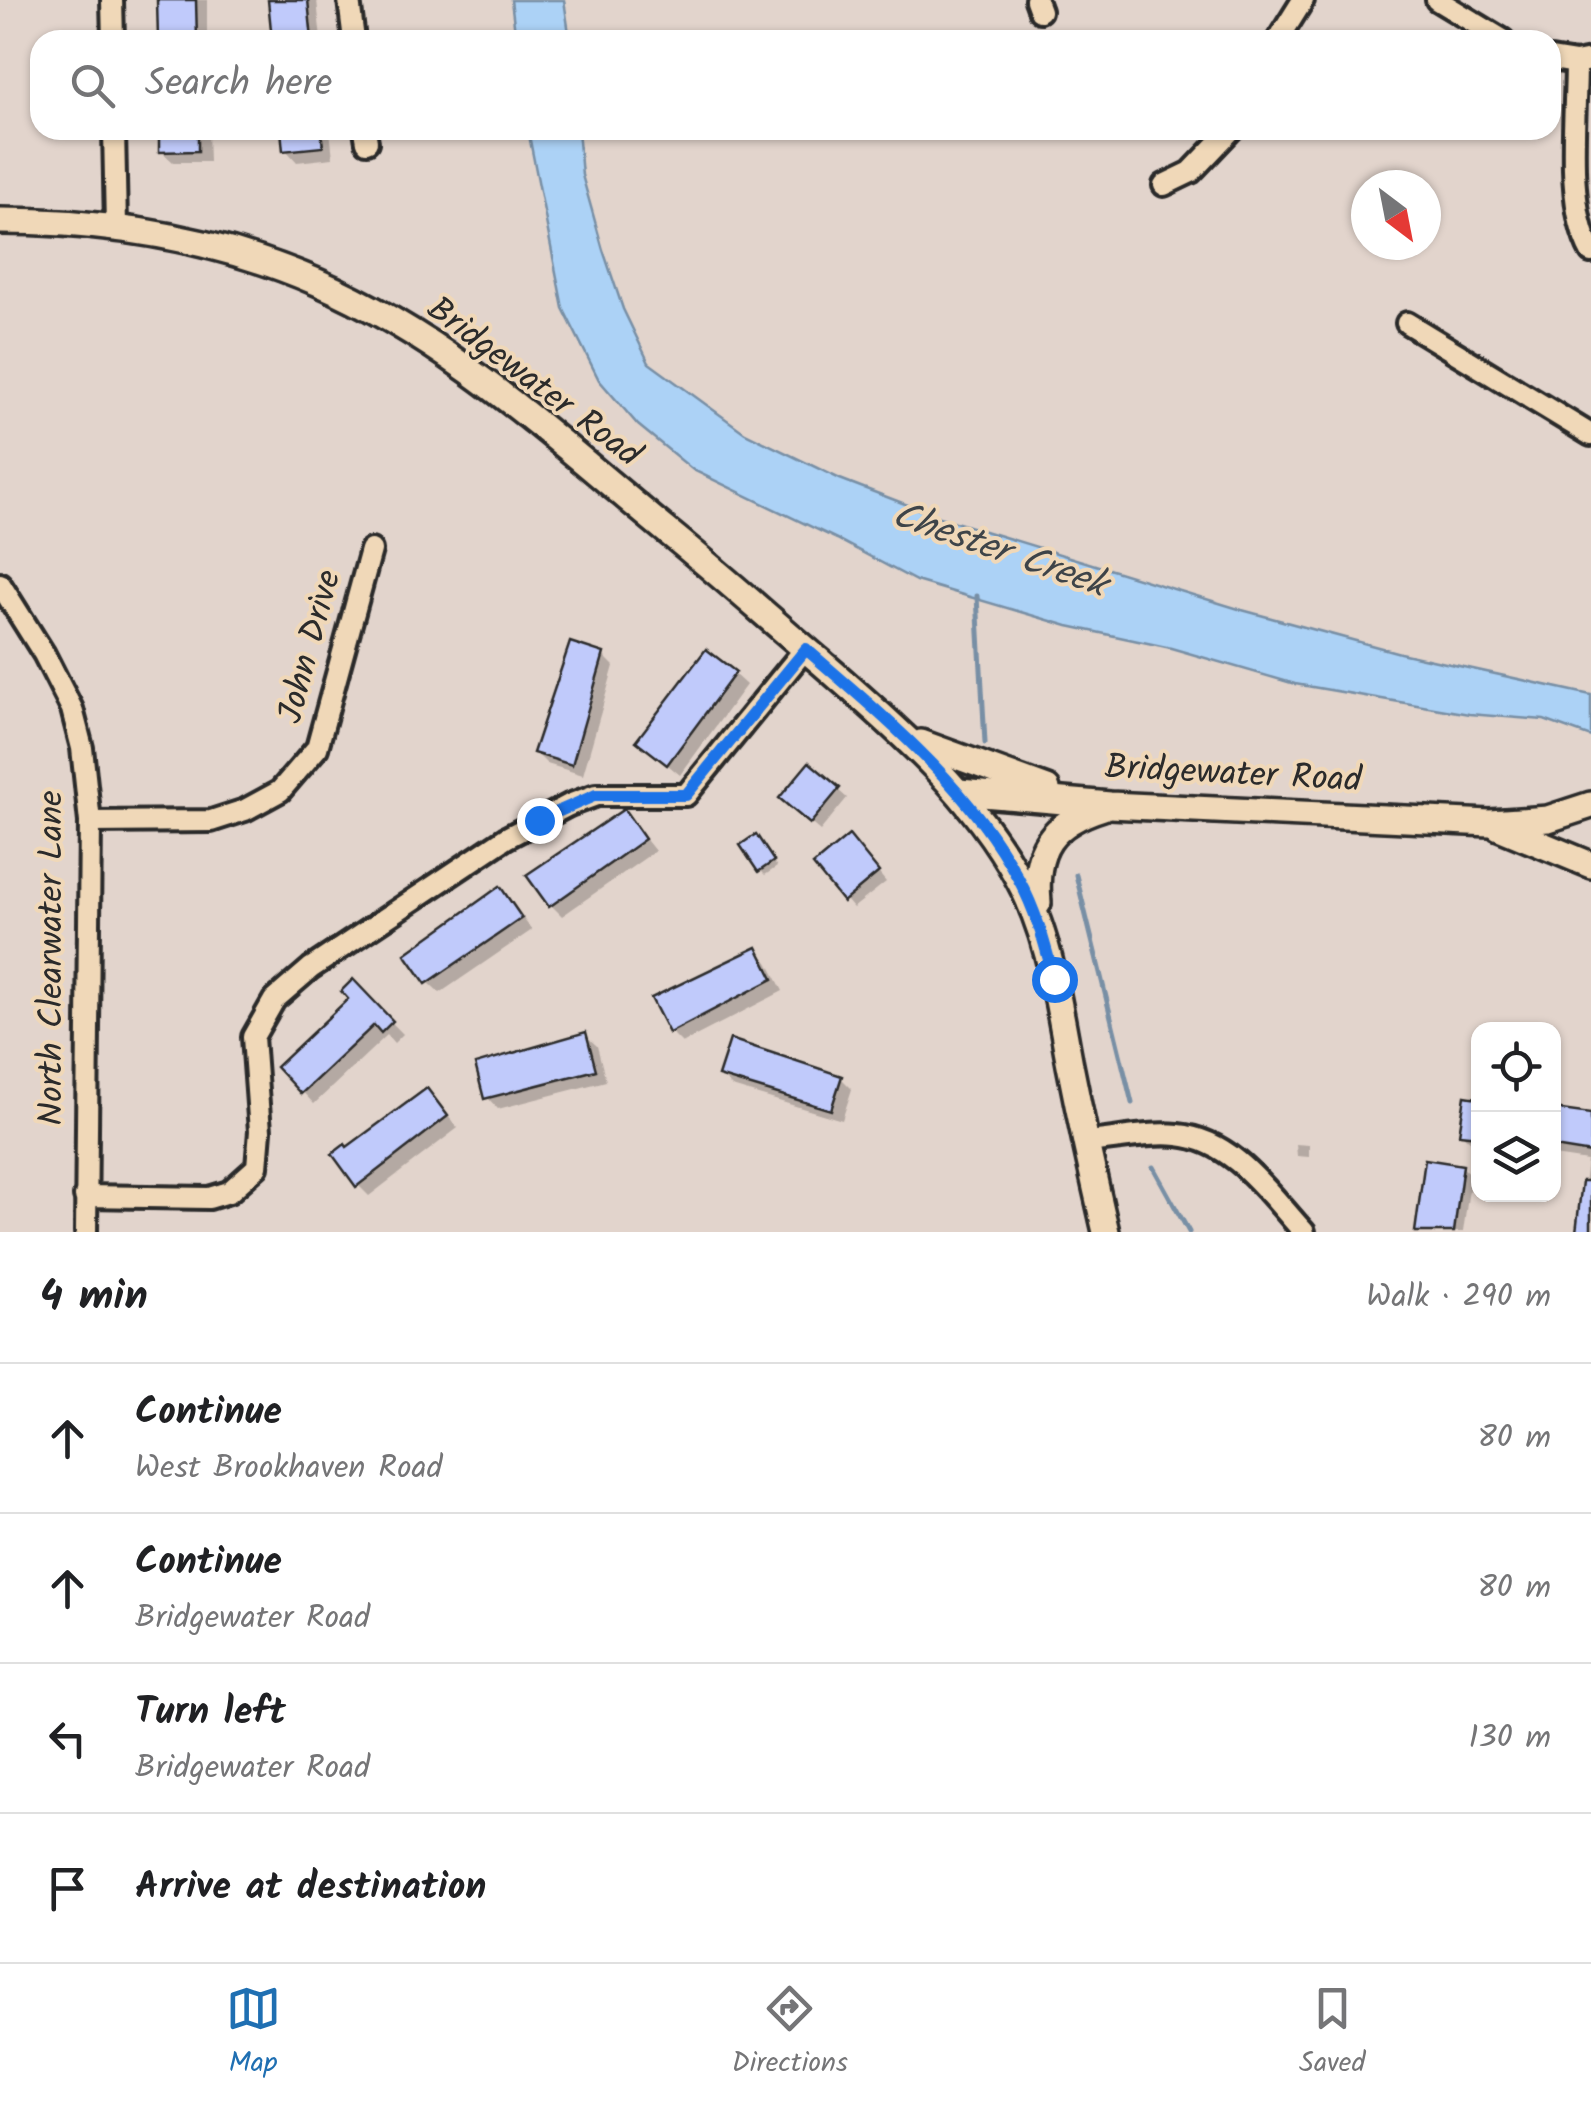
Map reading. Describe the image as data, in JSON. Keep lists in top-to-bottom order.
{
  "streets": {
    "street": ["Bridgewater Road", "John Drive", "North Clearwater Lane"]
  },
  "crossings": [
    ["John Drive", "North Clearwater Lane"]
  ],
  "water": ["Chester Creek"],
  "north": "bottom right",
  "page": {
    "search": "Search here",
    "heading": ["4 min", "Walk · 290 m"],
    "list": [
      ["Continue", "West Brookhaven Road", "80 m"],
      ["Continue", "Bridgewater Road", "80 m"],
      ["Turn left", "Bridgewater Road", "130 m"],
      "Arrive at destination"
    ],
    "nav": ["Map", "Directions", "Saved"]
  }
}
